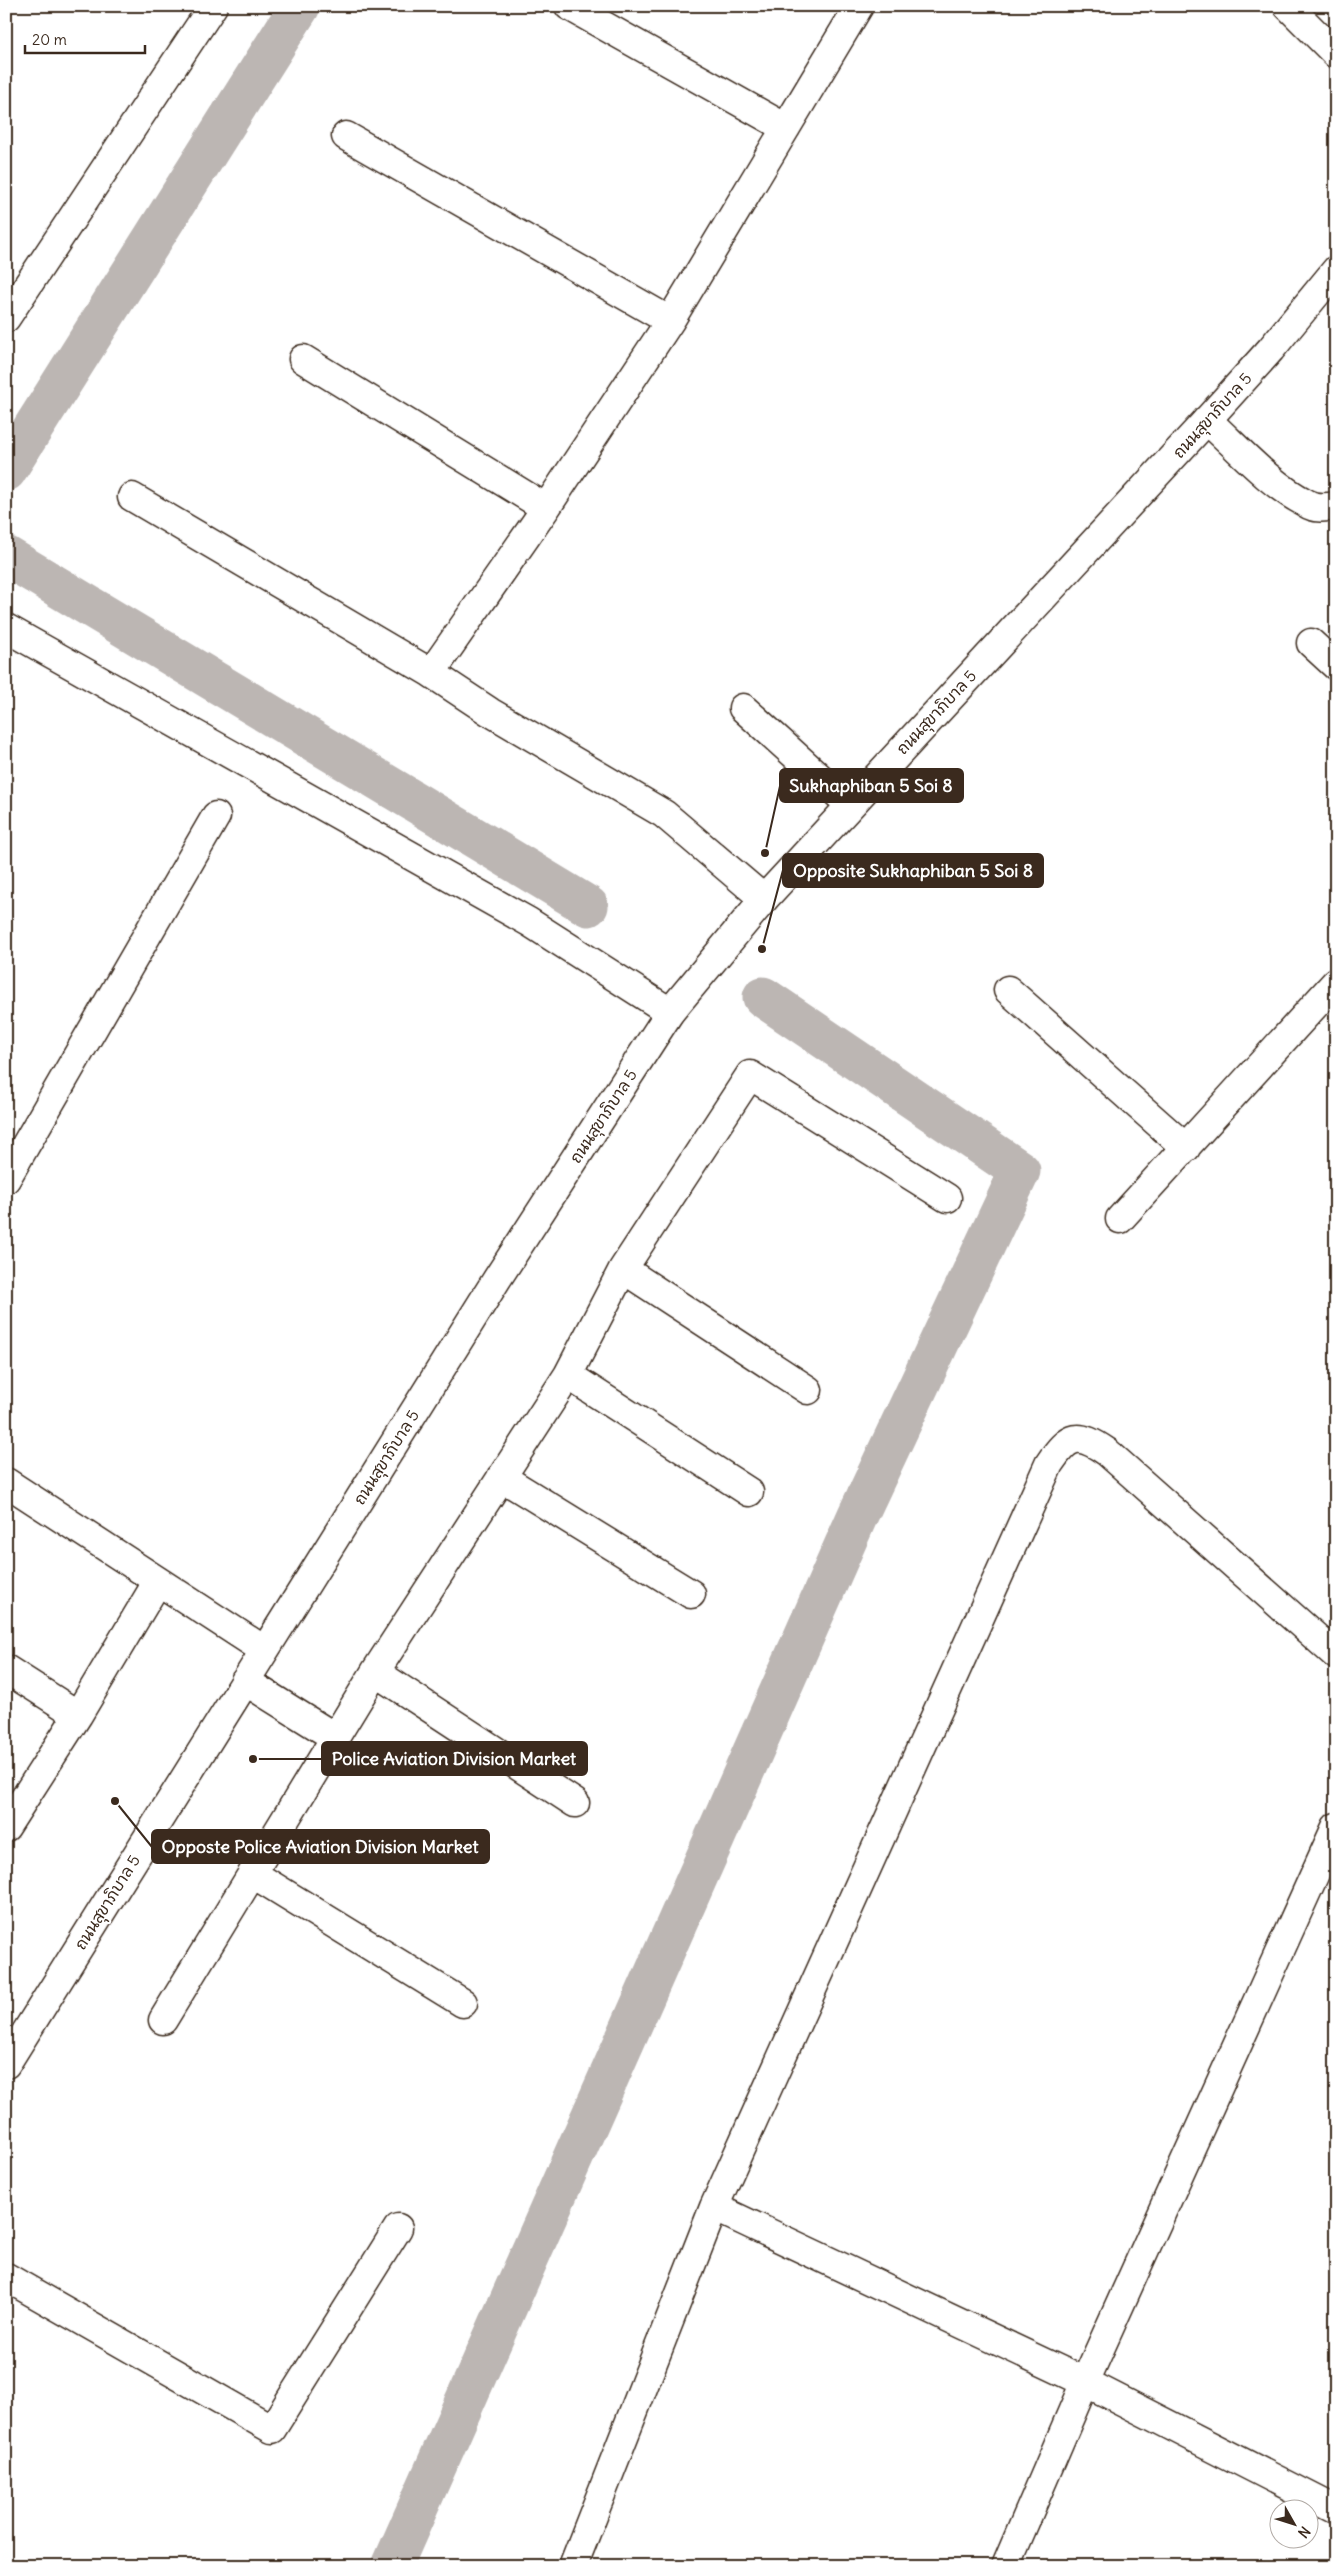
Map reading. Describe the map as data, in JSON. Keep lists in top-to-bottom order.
{
  "streets": {
    "street": ["ถนนสุขาภิบาล 5"]
  },
  "places": [
    "Sukhaphiban 5 Soi 8",
    "Opposite Sukhaphiban 5 Soi 8",
    "Police Aviation Division Market",
    "Opposte Police Aviation Division Market"
  ],
  "scale_bar": "20 m",
  "north": "bottom right"
}
